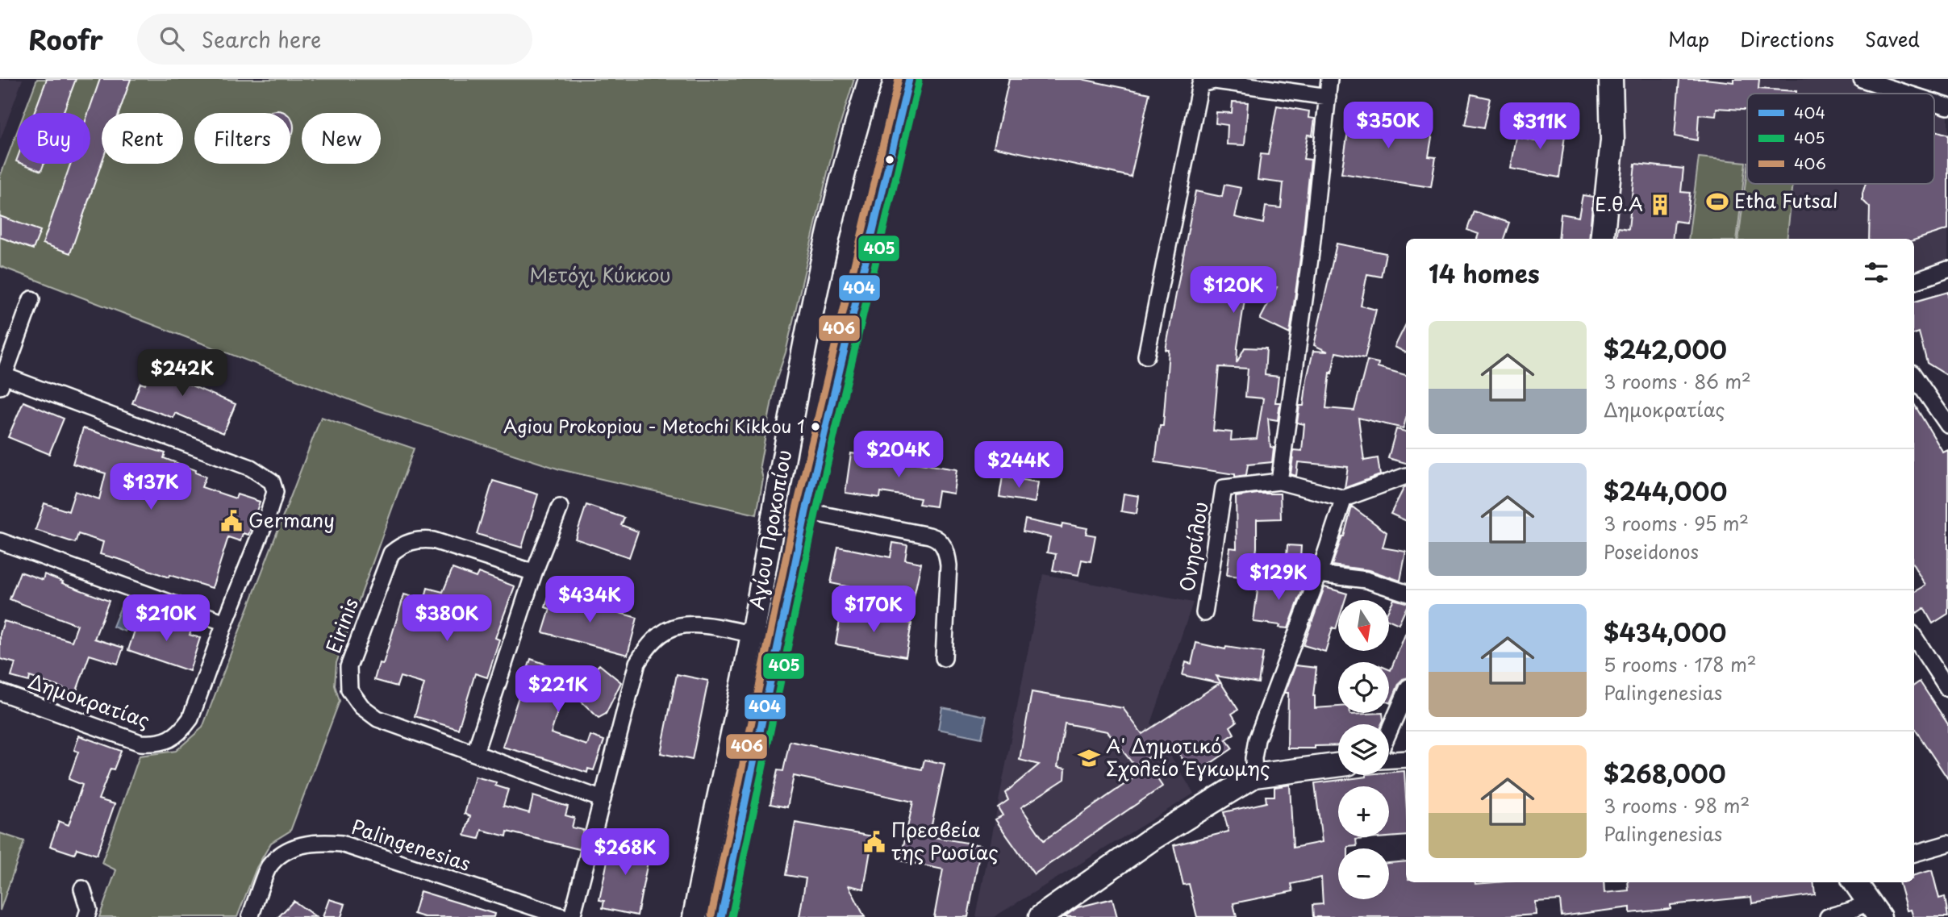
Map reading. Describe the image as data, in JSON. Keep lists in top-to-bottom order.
{
  "streets": {
    "main road": ["Αγίου Προκοπίου"],
    "street": [
      "Ονησίλου",
      "Eirinis",
      "Δημοκρατίας",
      "Palingenesias"
    ]
  },
  "parks": ["Μετόχι Κύκκου"],
  "places": {
    "sports": ["Etha Futsal"],
    "building": ["Ε.θ.Α"],
    "other": ["Agiou Prokopiou - Metochi Kikkou 1"],
    "public building": ["Germany", "Πρεσβεία της Ρωσίας"],
    "school or university": ["Α' Δημοτικό Σχολείο Έγκωμης"]
  },
  "lines": ["transit line 404", "transit line 406", "transit line 405"],
  "legend": ["404", "405", "406"],
  "north": "bottom",
  "page": {
    "header": "Roofr",
    "search": "Search here",
    "nav": ["Map", "Directions", "Saved"],
    "price": [
      "$350K",
      "$311K",
      "$120K",
      "$242K",
      "$204K",
      "$244K",
      "$137K",
      "$129K",
      "$434K",
      "$170K",
      "$210K",
      "$380K",
      "$221K",
      "$268K"
    ],
    "chip": [
      "Buy",
      "Rent",
      "Filters",
      "New"
    ],
    "heading": "14 homes",
    "list": [
      {
        "name": "$242,000",
        "note": "3 rooms · 86 m² · Δημοκρατίας"
      },
      {
        "name": "$244,000",
        "note": "3 rooms · 95 m² · Poseidonos"
      },
      {
        "name": "$434,000",
        "note": "5 rooms · 178 m² · Palingenesias"
      },
      {
        "name": "$268,000",
        "note": "3 rooms · 98 m² · Palingenesias"
      }
    ],
    "map_buttons": ["+", "−"]
  }
}
